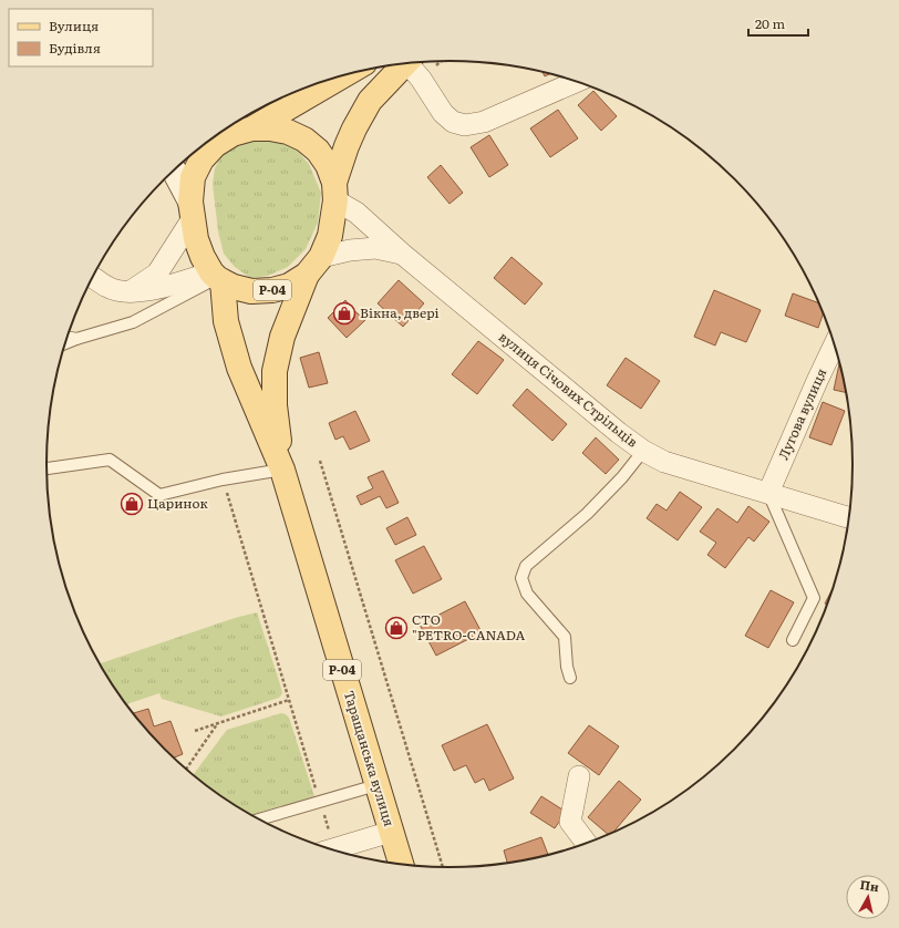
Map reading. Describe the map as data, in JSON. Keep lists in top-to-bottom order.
{
  "streets": {
    "main road": ["Р-04", "Таращанська вулиця"],
    "street": ["вулиця Січових Стрільців", "Лугова вулиця"]
  },
  "crossings": [
    ["Р-04", "вулиця Січових Стрільців"],
    ["Р-04", "Таращанська вулиця"],
    ["вулиця Січових Стрільців", "Лугова вулиця"],
    ["вулиця Січових Стрільців", "Таращанська вулиця"]
  ],
  "places": {
    "shop": ["Вікна, двері", "Царинок", "СТО \"PETRO-CANADA"]
  },
  "legend": ["Вулиця", "Будівля"],
  "scale_bar": "20 m",
  "north": "top"
}
